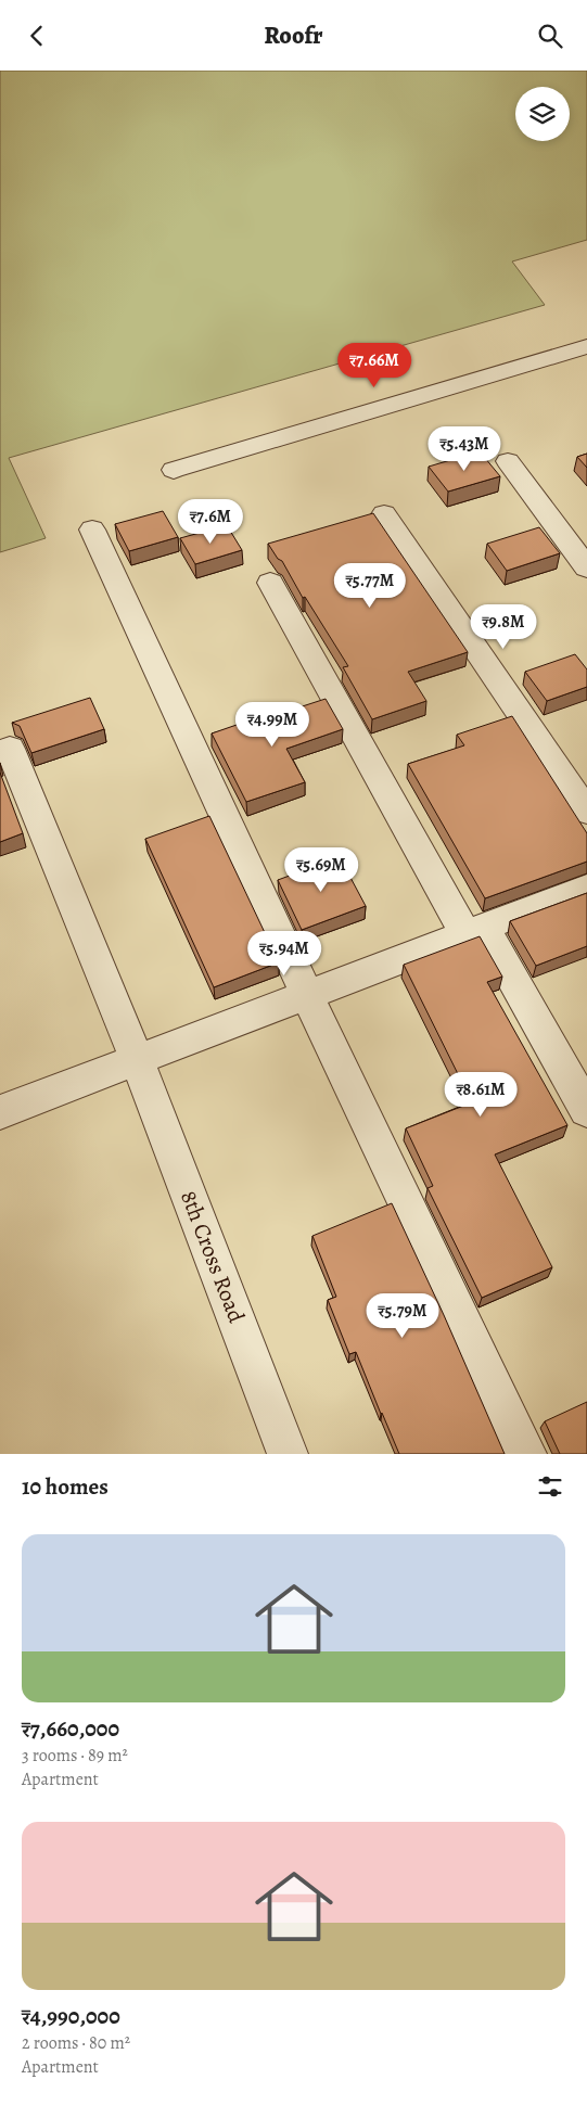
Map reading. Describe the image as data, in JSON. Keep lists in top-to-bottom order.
{
  "streets": {
    "street": ["8th Cross Road"]
  },
  "page": {
    "header": "Roofr",
    "price": [
      "₹7.66M",
      "₹5.43M",
      "₹7.6M",
      "₹5.77M",
      "₹9.8M",
      "₹4.99M",
      "₹5.69M",
      "₹5.94M",
      "₹8.61M",
      "₹5.79M"
    ],
    "heading": "10 homes",
    "list": [
      {
        "name": "₹7,660,000",
        "note": "3 rooms · 89 m² · Apartment"
      },
      {
        "name": "₹4,990,000",
        "note": "2 rooms · 80 m² · Apartment"
      }
    ]
  }
}
